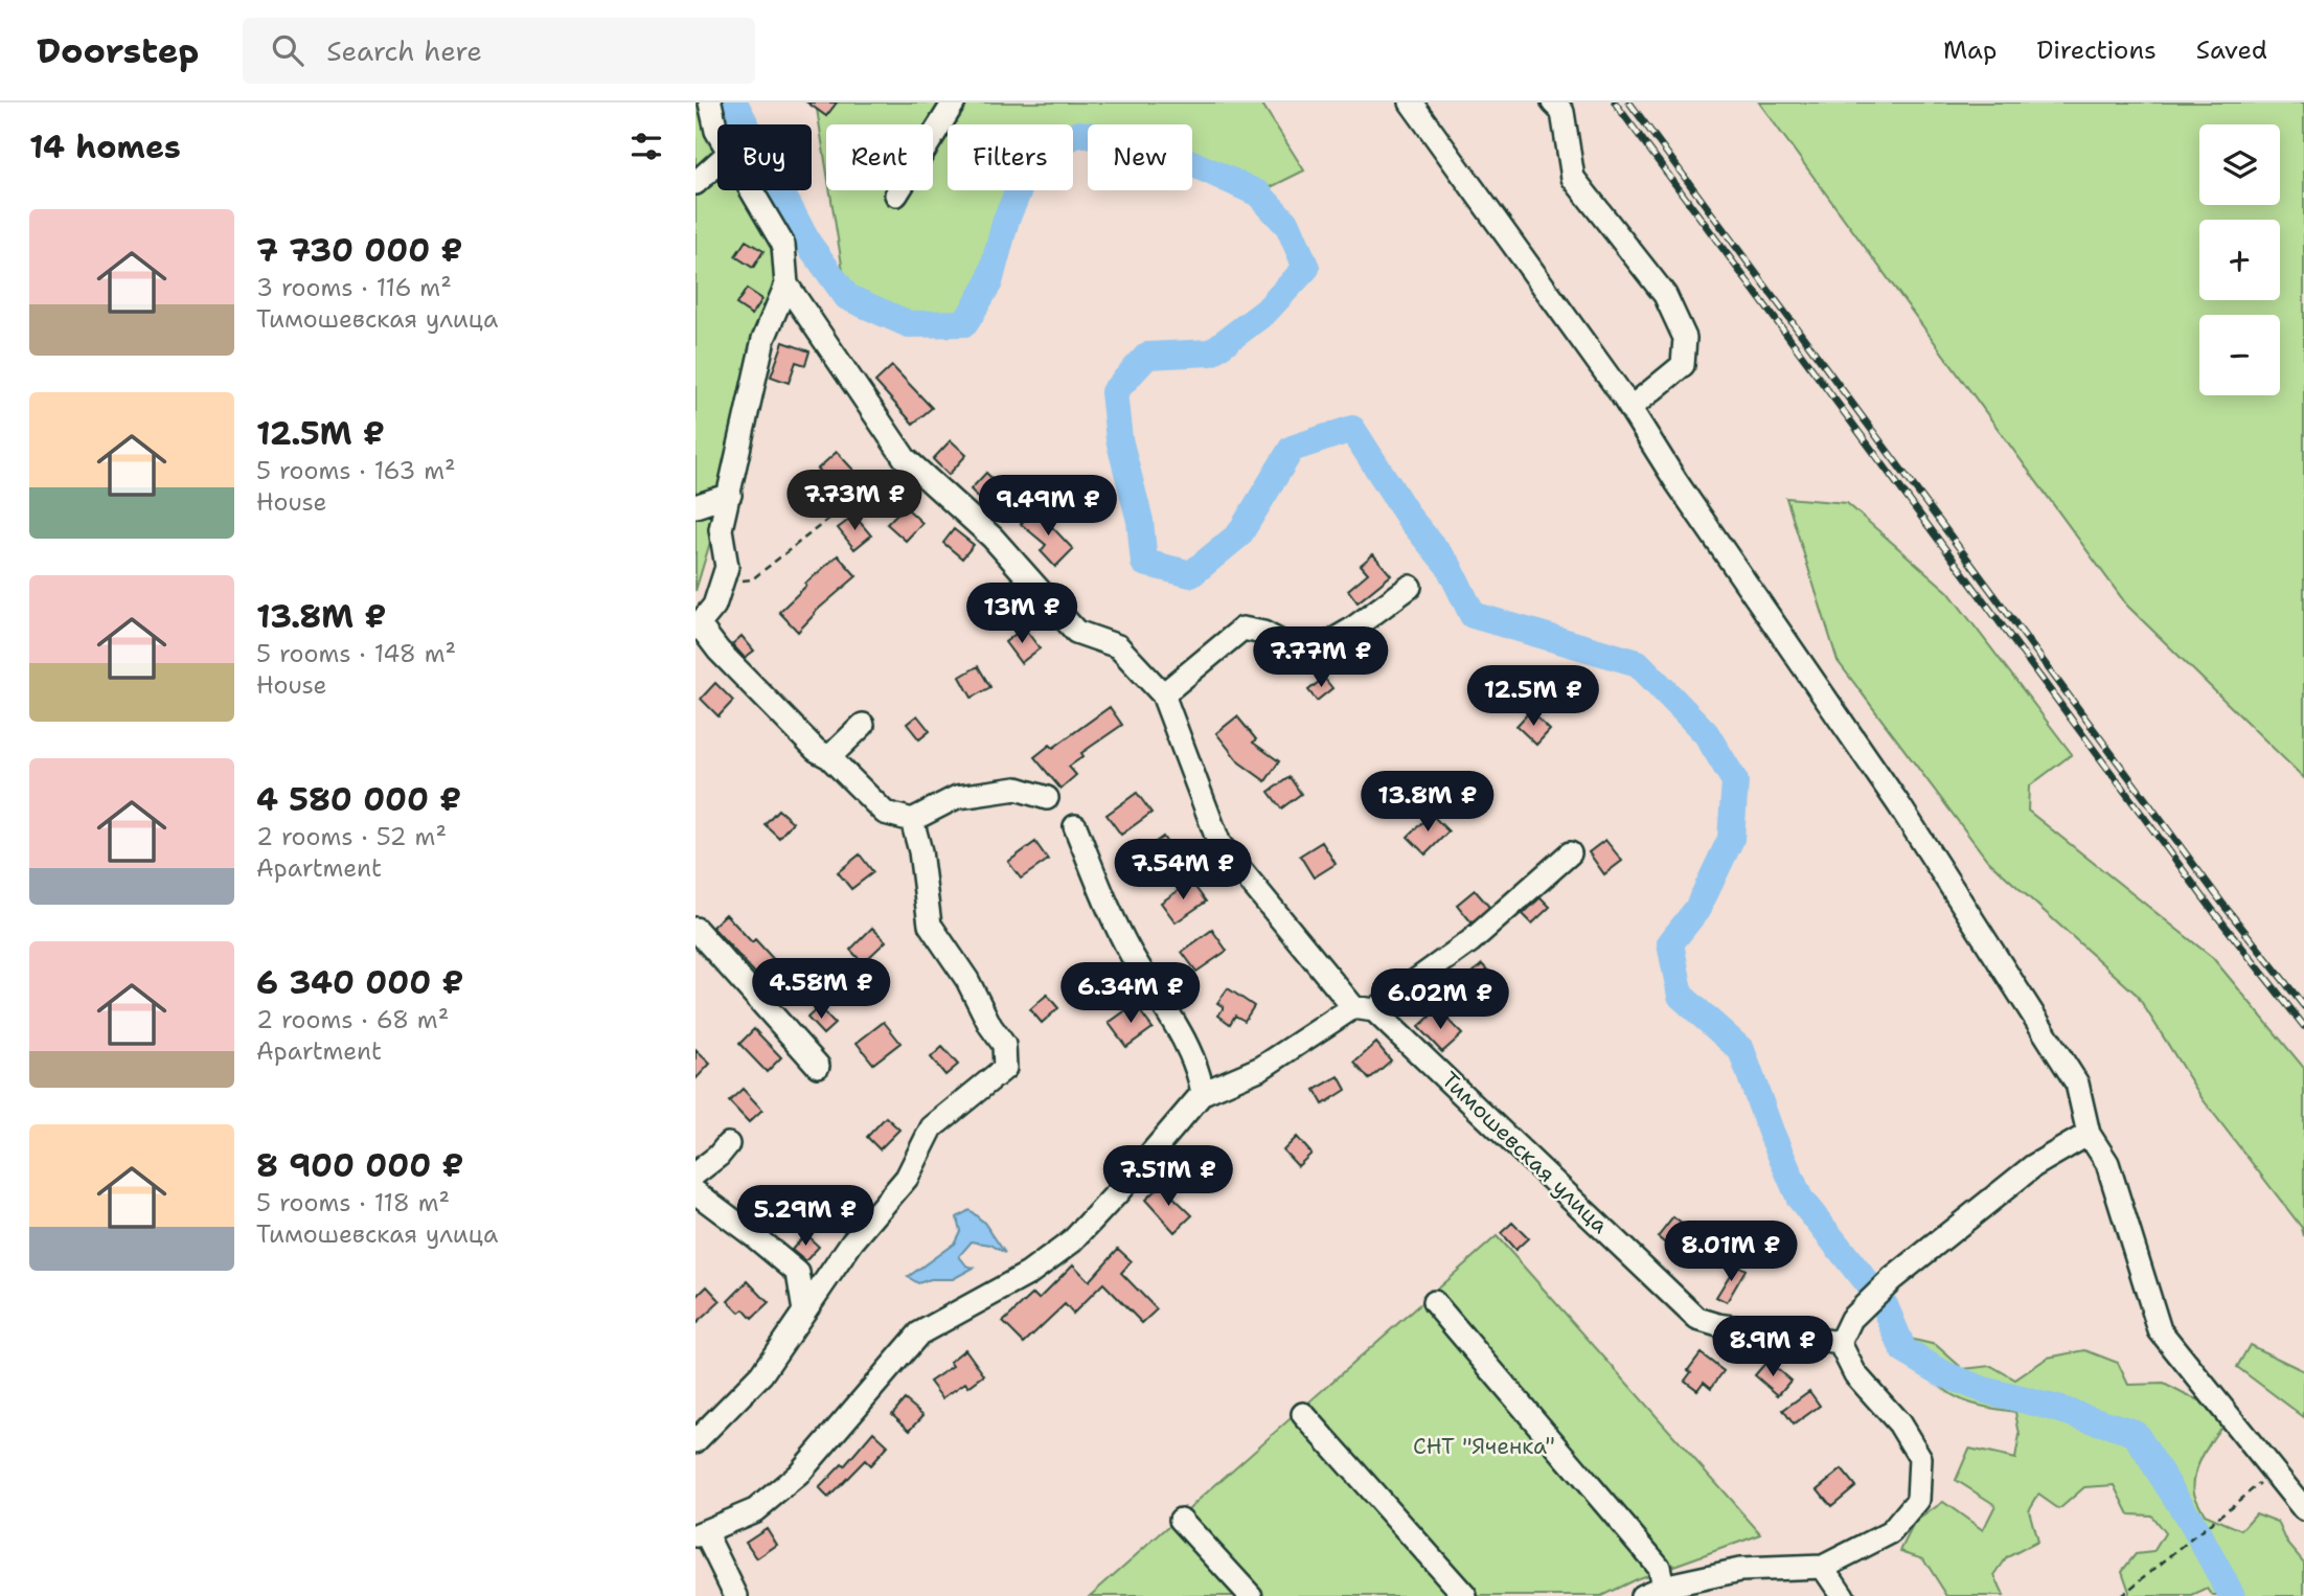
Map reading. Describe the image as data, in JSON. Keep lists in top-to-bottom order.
{
  "streets": {
    "street": ["Тимошевская улица"]
  },
  "parks": ["СНТ \"Яченка\""],
  "page": {
    "header": "Doorstep",
    "search": "Search here",
    "nav": ["Map", "Directions", "Saved"],
    "heading": "14 homes",
    "map_buttons": ["+", "−"],
    "chip": [
      "Buy",
      "Rent",
      "Filters",
      "New"
    ],
    "list": [
      {
        "name": "7 730 000 ₽",
        "note": "3 rooms · 116 m² · Тимошевская улица"
      },
      {
        "name": "12.5M ₽",
        "note": "5 rooms · 163 m² · House"
      },
      {
        "name": "13.8M ₽",
        "note": "5 rooms · 148 m² · House"
      },
      {
        "name": "4 580 000 ₽",
        "note": "2 rooms · 52 m² · Apartment"
      },
      {
        "name": "6 340 000 ₽",
        "note": "2 rooms · 68 m² · Apartment"
      },
      {
        "name": "8 900 000 ₽",
        "note": "5 rooms · 118 m² · Тимошевская улица"
      }
    ],
    "price": [
      "7.73M ₽",
      "9.49M ₽",
      "13M ₽",
      "7.77M ₽",
      "12.5M ₽",
      "13.8M ₽",
      "7.54M ₽",
      "4.58M ₽",
      "6.34M ₽",
      "6.02M ₽",
      "7.51M ₽",
      "5.29M ₽",
      "8.01M ₽",
      "8.9M ₽"
    ]
  }
}
